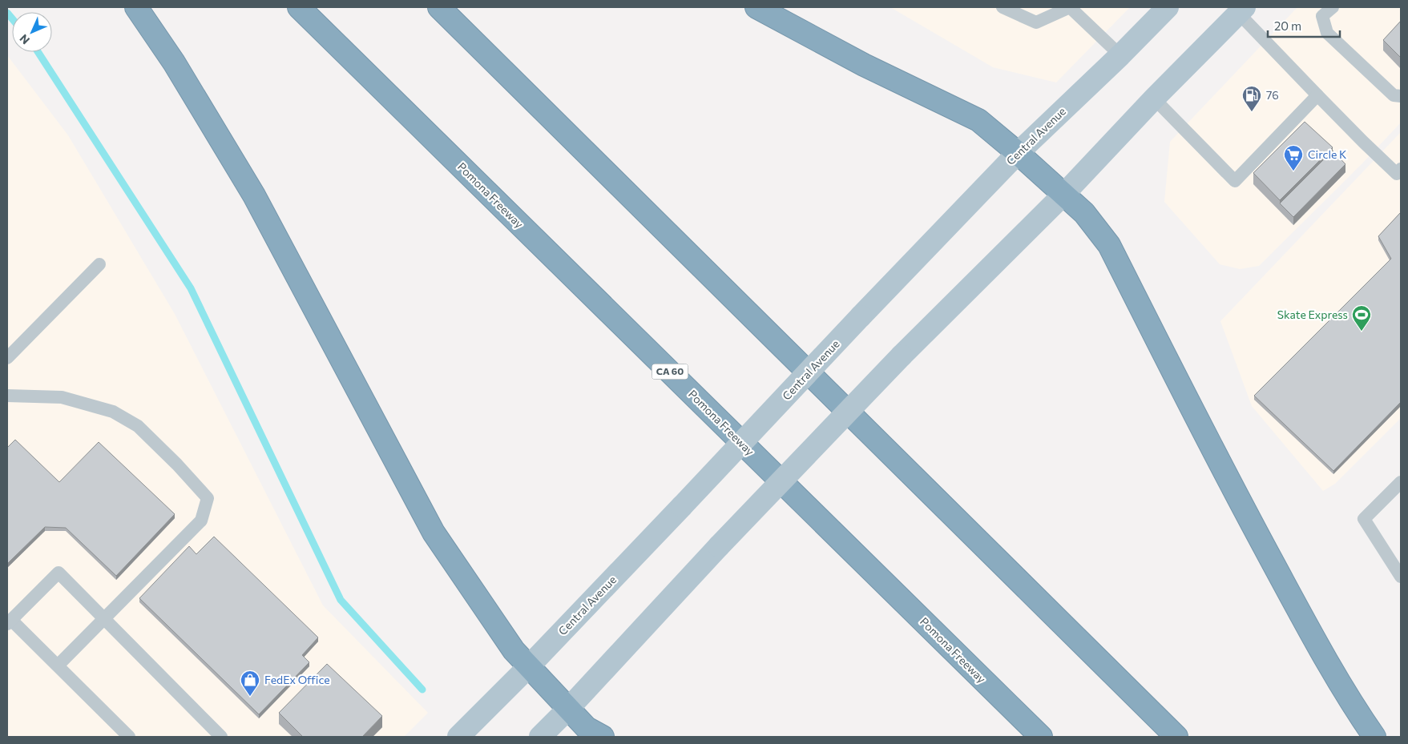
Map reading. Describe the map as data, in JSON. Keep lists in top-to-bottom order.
{
  "streets": {
    "highway": ["Pomona Freeway", "CA 60"],
    "main road": ["Central Avenue"]
  },
  "places": {
    "fuel station": ["76"],
    "supermarket": ["Circle K"],
    "sports": ["Skate Express"],
    "shop": ["FedEx Office"]
  },
  "scale_bar": "20 m",
  "north": "bottom left"
}
